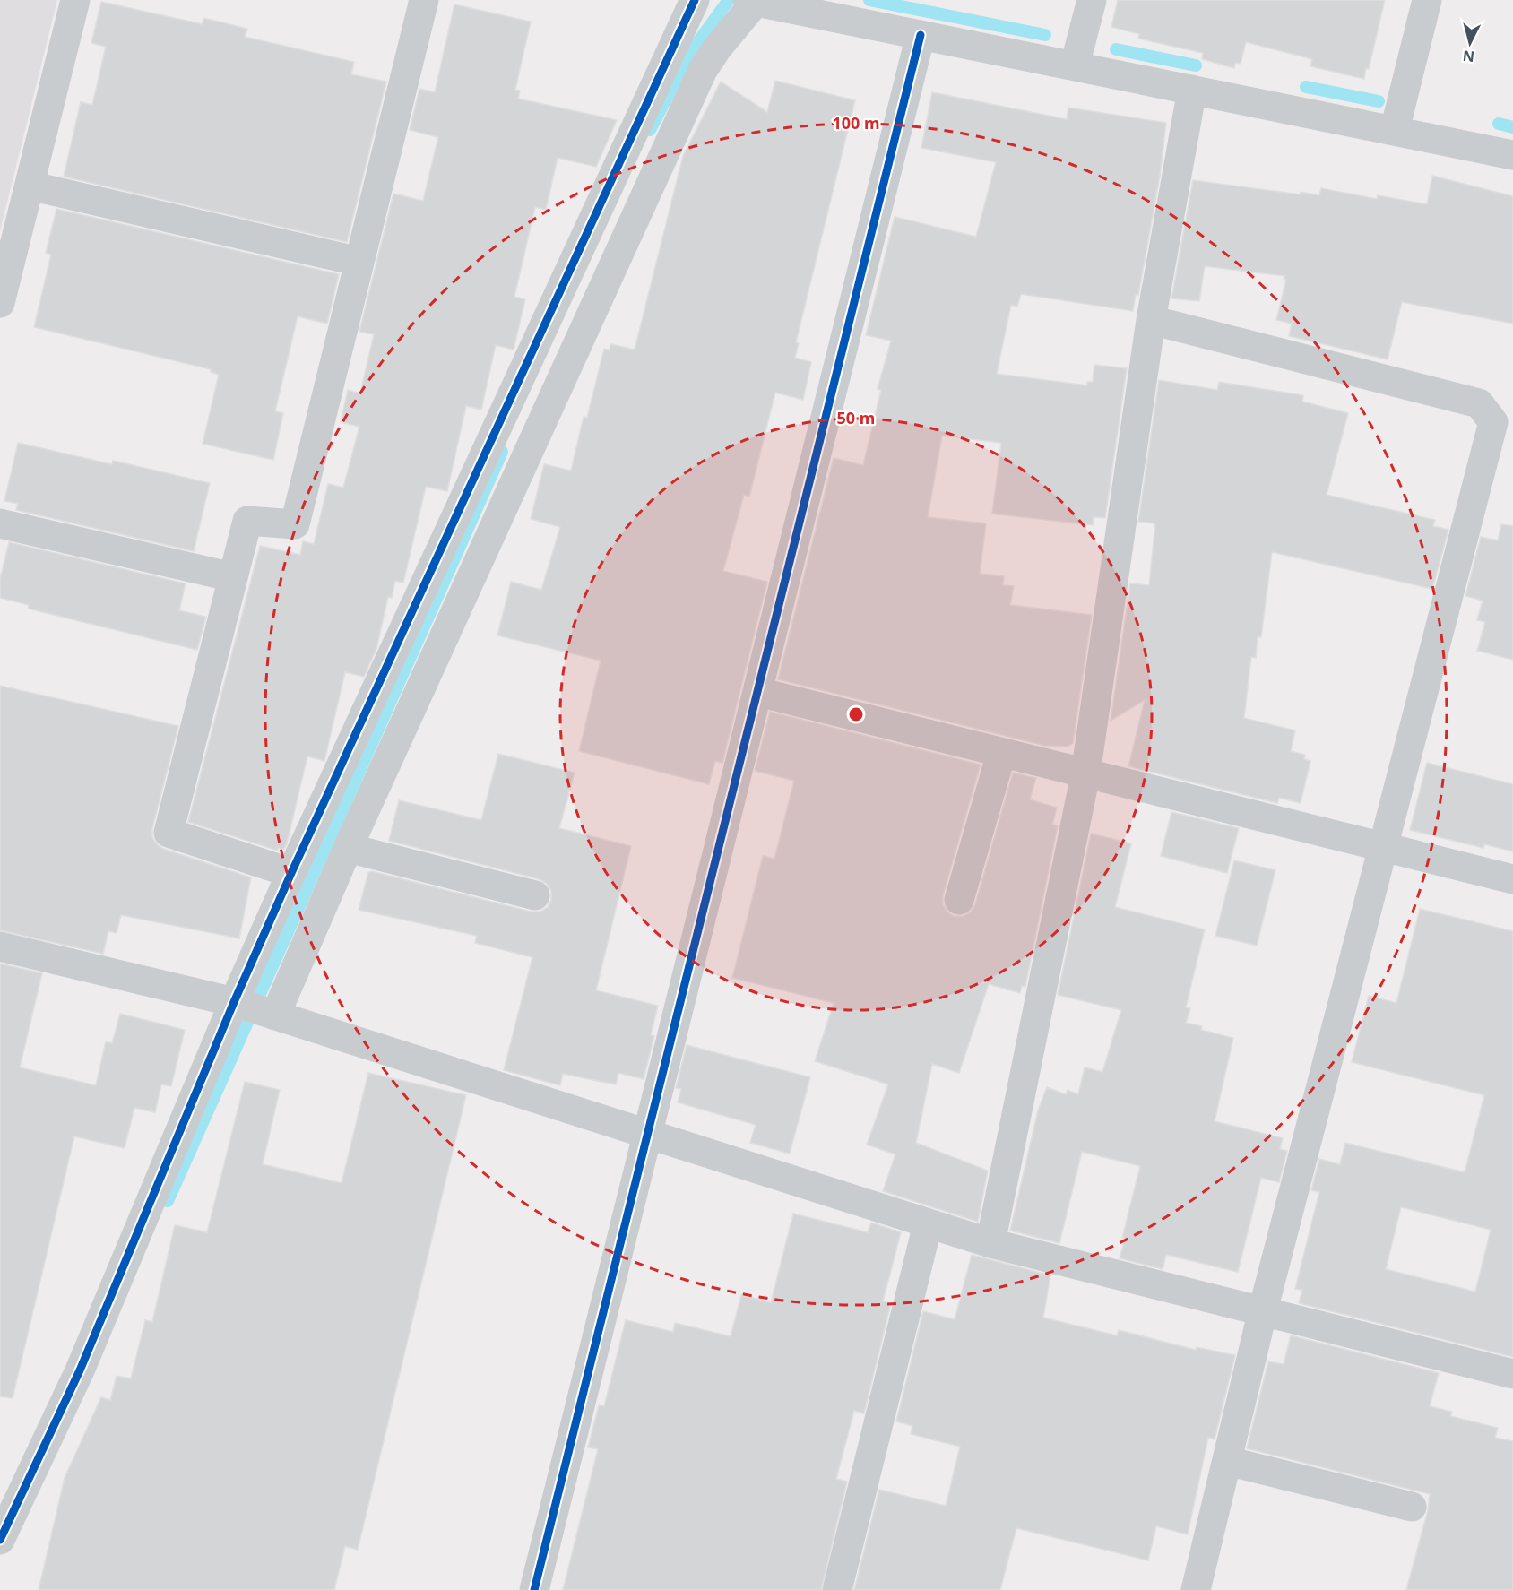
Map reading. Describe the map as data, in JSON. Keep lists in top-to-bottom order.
{
  "north": "bottom",
  "rings": ["100 m", "50 m"]
}
